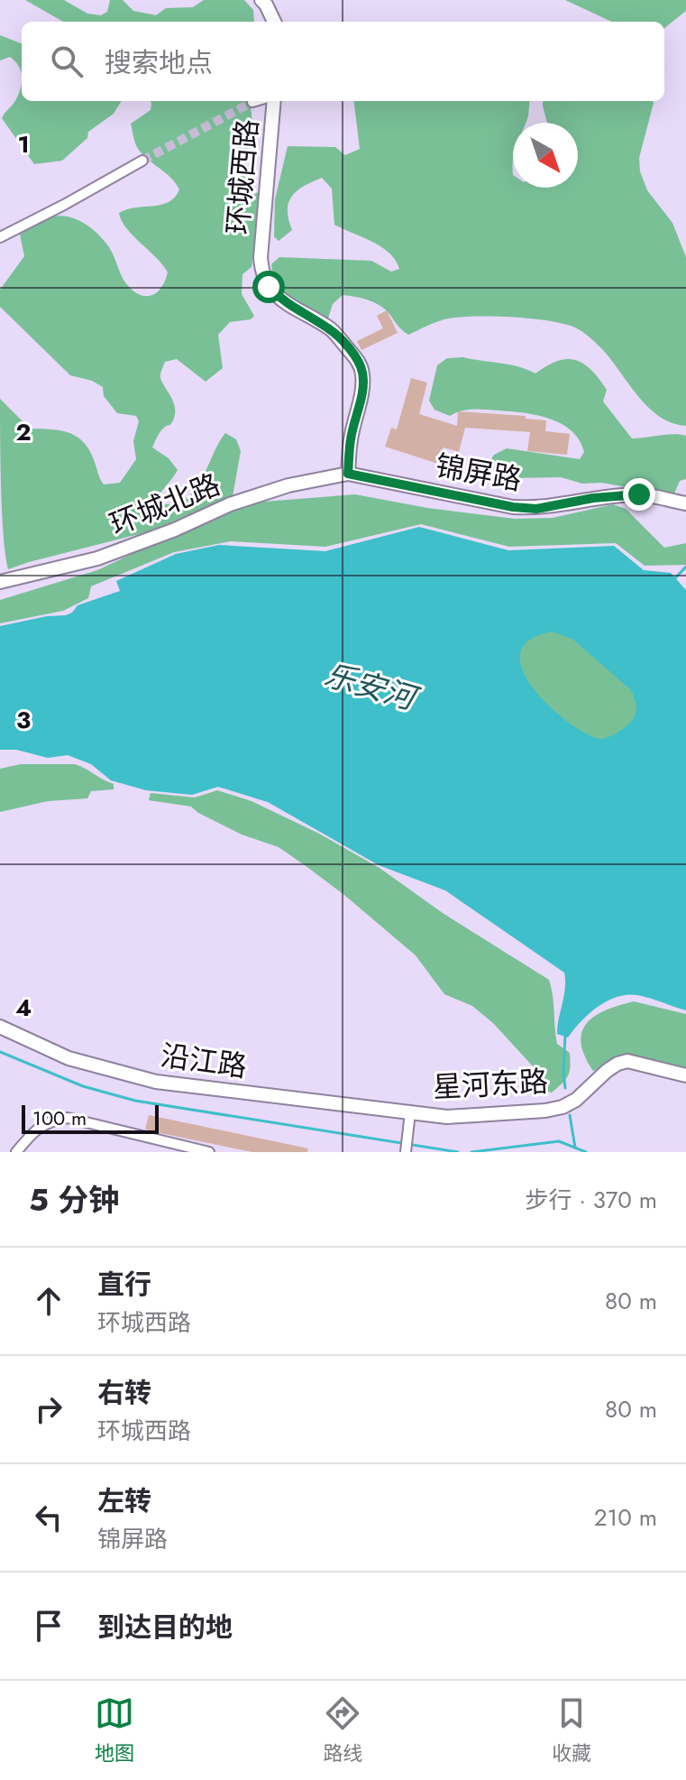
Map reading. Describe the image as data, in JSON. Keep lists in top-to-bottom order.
{
  "streets": {
    "street": [
      "环城西路",
      "锦屏路",
      "环城北路",
      "沿江路",
      "星河东路"
    ]
  },
  "crossings": [
    ["环城西路", "锦屏路"],
    ["环城西路", "环城北路"],
    ["锦屏路", "环城北路"],
    ["沿江路", "星河东路"]
  ],
  "water": ["乐安河"],
  "scale_bar": "100 m",
  "north": "bottom right",
  "page": {
    "search": "搜索地点",
    "scale": "100 m",
    "heading": ["5 分钟", "步行 · 370 m"],
    "list": [
      ["直行", "环城西路", "80 m"],
      ["右转", "环城西路", "80 m"],
      ["左转", "锦屏路", "210 m"],
      "到达目的地"
    ],
    "nav": ["地图", "路线", "收藏"]
  },
  "grid": {
    "rows": [
      "1",
      "2",
      "3",
      "4"
    ]
  }
}
